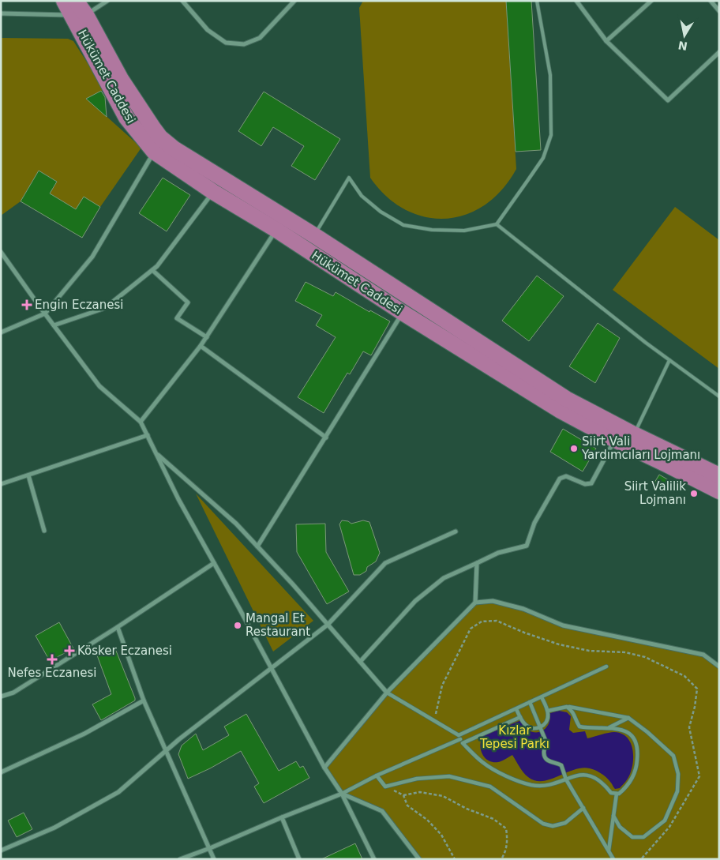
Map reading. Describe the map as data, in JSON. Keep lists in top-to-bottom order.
{
  "streets": {
    "main road": ["Hükümet Caddesi"]
  },
  "parks": ["Kızlar Tepesi Parkı"],
  "places": {
    "health": ["Engin Eczanesi", "Kösker Eczanesi", "Nefes Eczanesi"],
    "other": ["Siirt Vali Yardımcıları Lojmanı", "Siirt Valilik Lojmanı", "Mangal Et Restaurant"]
  },
  "north": "bottom"
}
